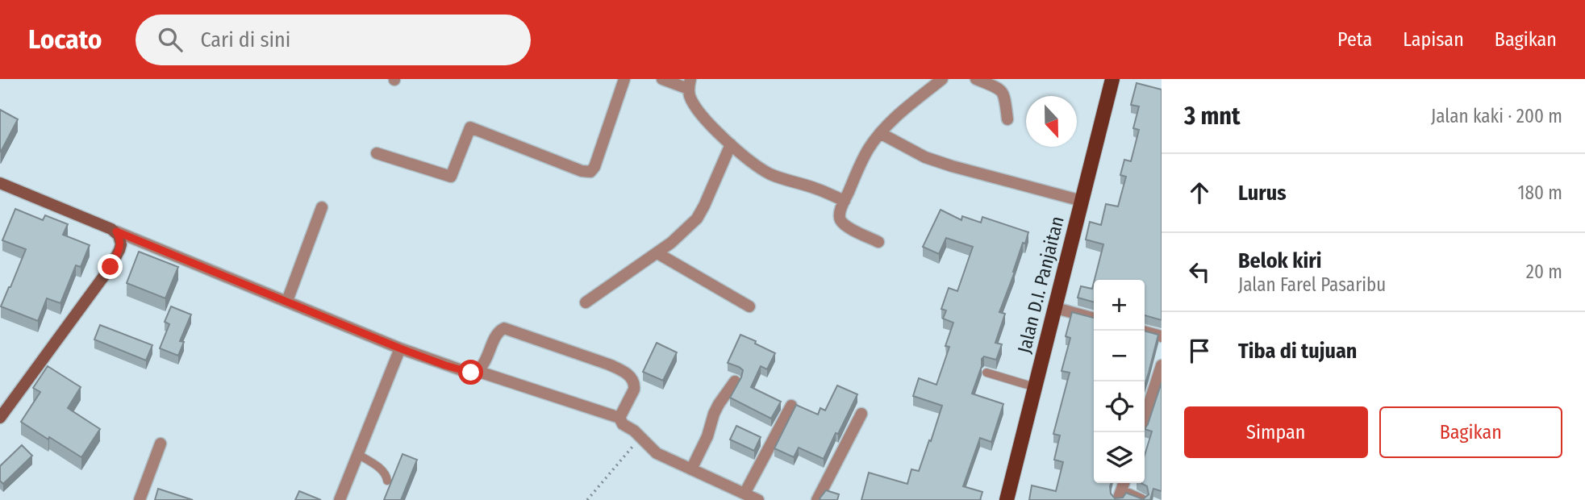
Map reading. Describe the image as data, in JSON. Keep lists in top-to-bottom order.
{
  "streets": {
    "main road": ["Jalan D.I. Panjaitan"]
  },
  "north": "bottom",
  "page": {
    "header": "Locato",
    "search": "Cari di sini",
    "nav": ["Peta", "Lapisan", "Bagikan"],
    "heading": ["3 mnt", "Jalan kaki · 200 m"],
    "list": [
      ["Lurus", "180 m"],
      ["Belok kiri", "Jalan Farel Pasaribu", "20 m"],
      "Tiba di tujuan"
    ],
    "map_buttons": ["+", "−"],
    "buttons": ["Simpan", "Bagikan"]
  }
}
